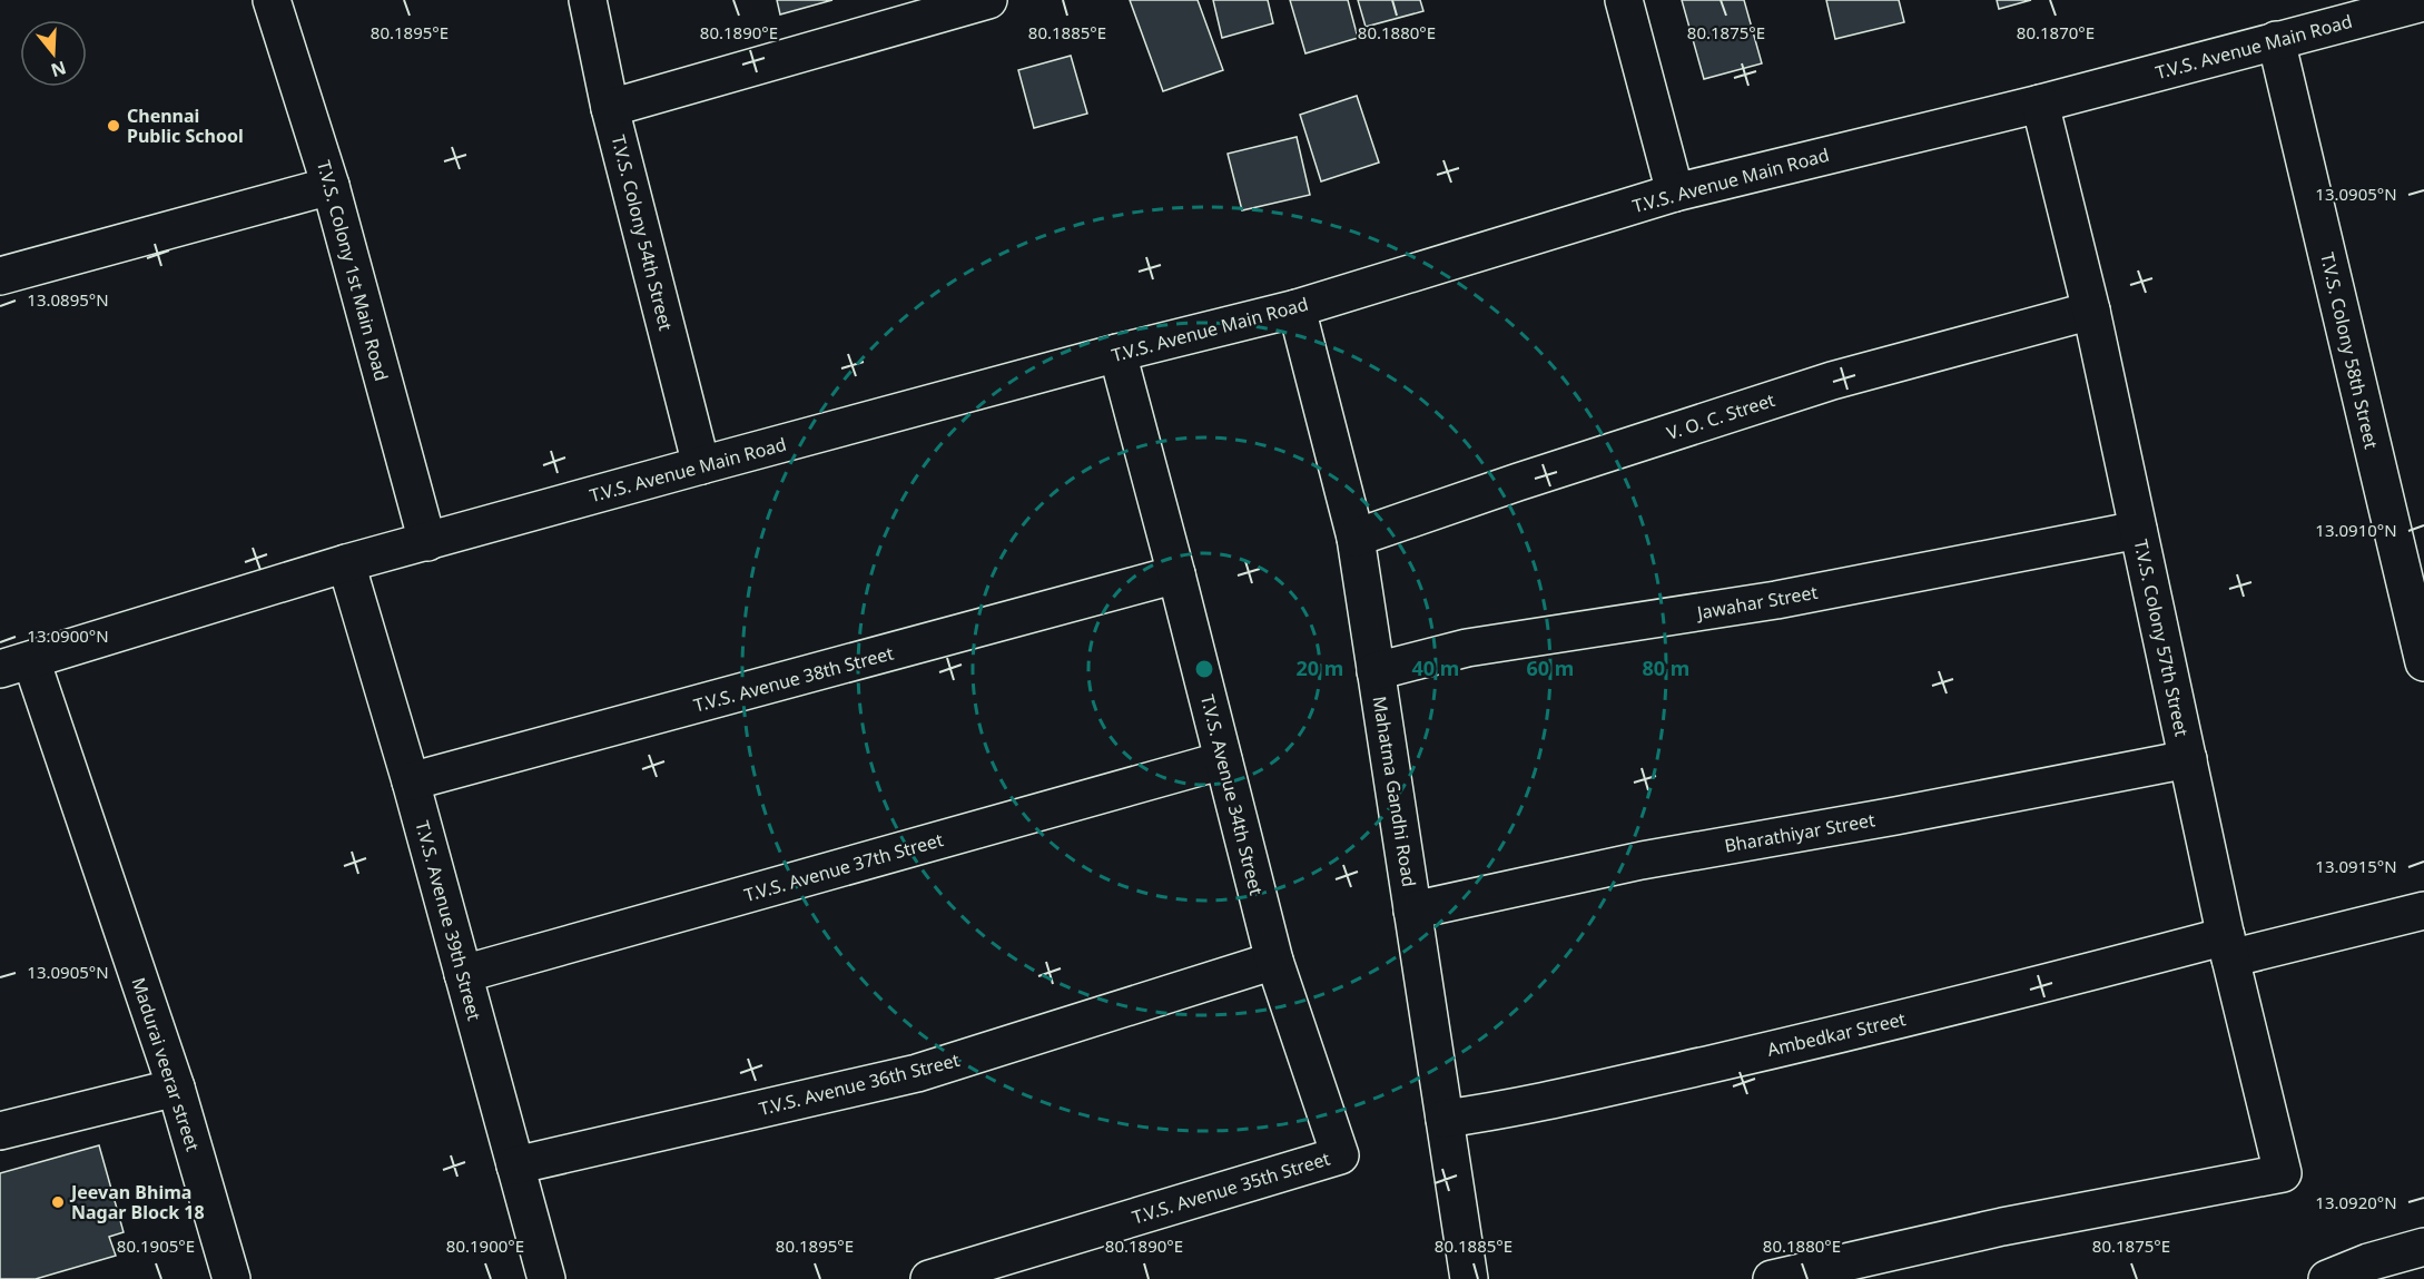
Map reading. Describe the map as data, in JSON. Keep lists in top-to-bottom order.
{
  "streets": {
    "street": [
      "T.V.S. Avenue Main Road",
      "T.V.S. Colony 54th Street",
      "T.V.S. Colony 1st Main Road",
      "T.V.S. Colony 58th Street",
      "V. O. C. Street",
      "Jawahar Street",
      "T.V.S. Colony 57th Street",
      "T.V.S. Avenue 38th Street",
      "Mahatma Gandhi Road",
      "T.V.S. Avenue 34th Street",
      "Bharathiyar Street",
      "T.V.S. Avenue 37th Street",
      "T.V.S. Avenue 39th Street",
      "Ambedkar Street",
      "Madurai veerar street",
      "T.V.S. Avenue 36th Street",
      "T.V.S. Avenue 35th Street"
    ]
  },
  "crossings": [
    ["T.V.S. Avenue Main Road", "T.V.S. Colony 54th Street"],
    ["T.V.S. Avenue Main Road", "T.V.S. Colony 1st Main Road"],
    ["T.V.S. Avenue Main Road", "T.V.S. Colony 58th Street"],
    ["T.V.S. Avenue Main Road", "T.V.S. Colony 57th Street"],
    ["T.V.S. Avenue Main Road", "Mahatma Gandhi Road"],
    ["T.V.S. Avenue Main Road", "T.V.S. Avenue 34th Street"],
    ["T.V.S. Avenue Main Road", "T.V.S. Avenue 39th Street"],
    ["T.V.S. Avenue Main Road", "Madurai veerar street"],
    ["V. O. C. Street", "T.V.S. Colony 57th Street"],
    ["V. O. C. Street", "Mahatma Gandhi Road"],
    ["Jawahar Street", "T.V.S. Colony 57th Street"],
    ["Jawahar Street", "Mahatma Gandhi Road"],
    ["T.V.S. Colony 57th Street", "Bharathiyar Street"],
    ["T.V.S. Colony 57th Street", "Ambedkar Street"],
    ["T.V.S. Avenue 38th Street", "T.V.S. Avenue 34th Street"],
    ["T.V.S. Avenue 38th Street", "T.V.S. Avenue 39th Street"],
    ["Mahatma Gandhi Road", "Bharathiyar Street"],
    ["Mahatma Gandhi Road", "Ambedkar Street"],
    ["T.V.S. Avenue 34th Street", "T.V.S. Avenue 37th Street"],
    ["T.V.S. Avenue 34th Street", "T.V.S. Avenue 36th Street"],
    ["T.V.S. Avenue 34th Street", "T.V.S. Avenue 35th Street"],
    ["T.V.S. Avenue 37th Street", "T.V.S. Avenue 39th Street"],
    ["T.V.S. Avenue 39th Street", "T.V.S. Avenue 36th Street"]
  ],
  "places": ["Chennai Public School", "Jeevan Bhima Nagar Block 18"],
  "north": "bottom",
  "coordinates": [
    "80.1895°E",
    "80.1890°E",
    "80.1885°E",
    "80.1880°E",
    "80.1875°E",
    "80.1870°E",
    "13.0905°N",
    "13.0895°N",
    "13.0910°N",
    "13.0900°N",
    "13.0915°N",
    "13.0920°N",
    "80.1905°E",
    "80.1900°E"
  ],
  "rings": [
    "20 m",
    "40 m",
    "60 m",
    "80 m"
  ]
}
